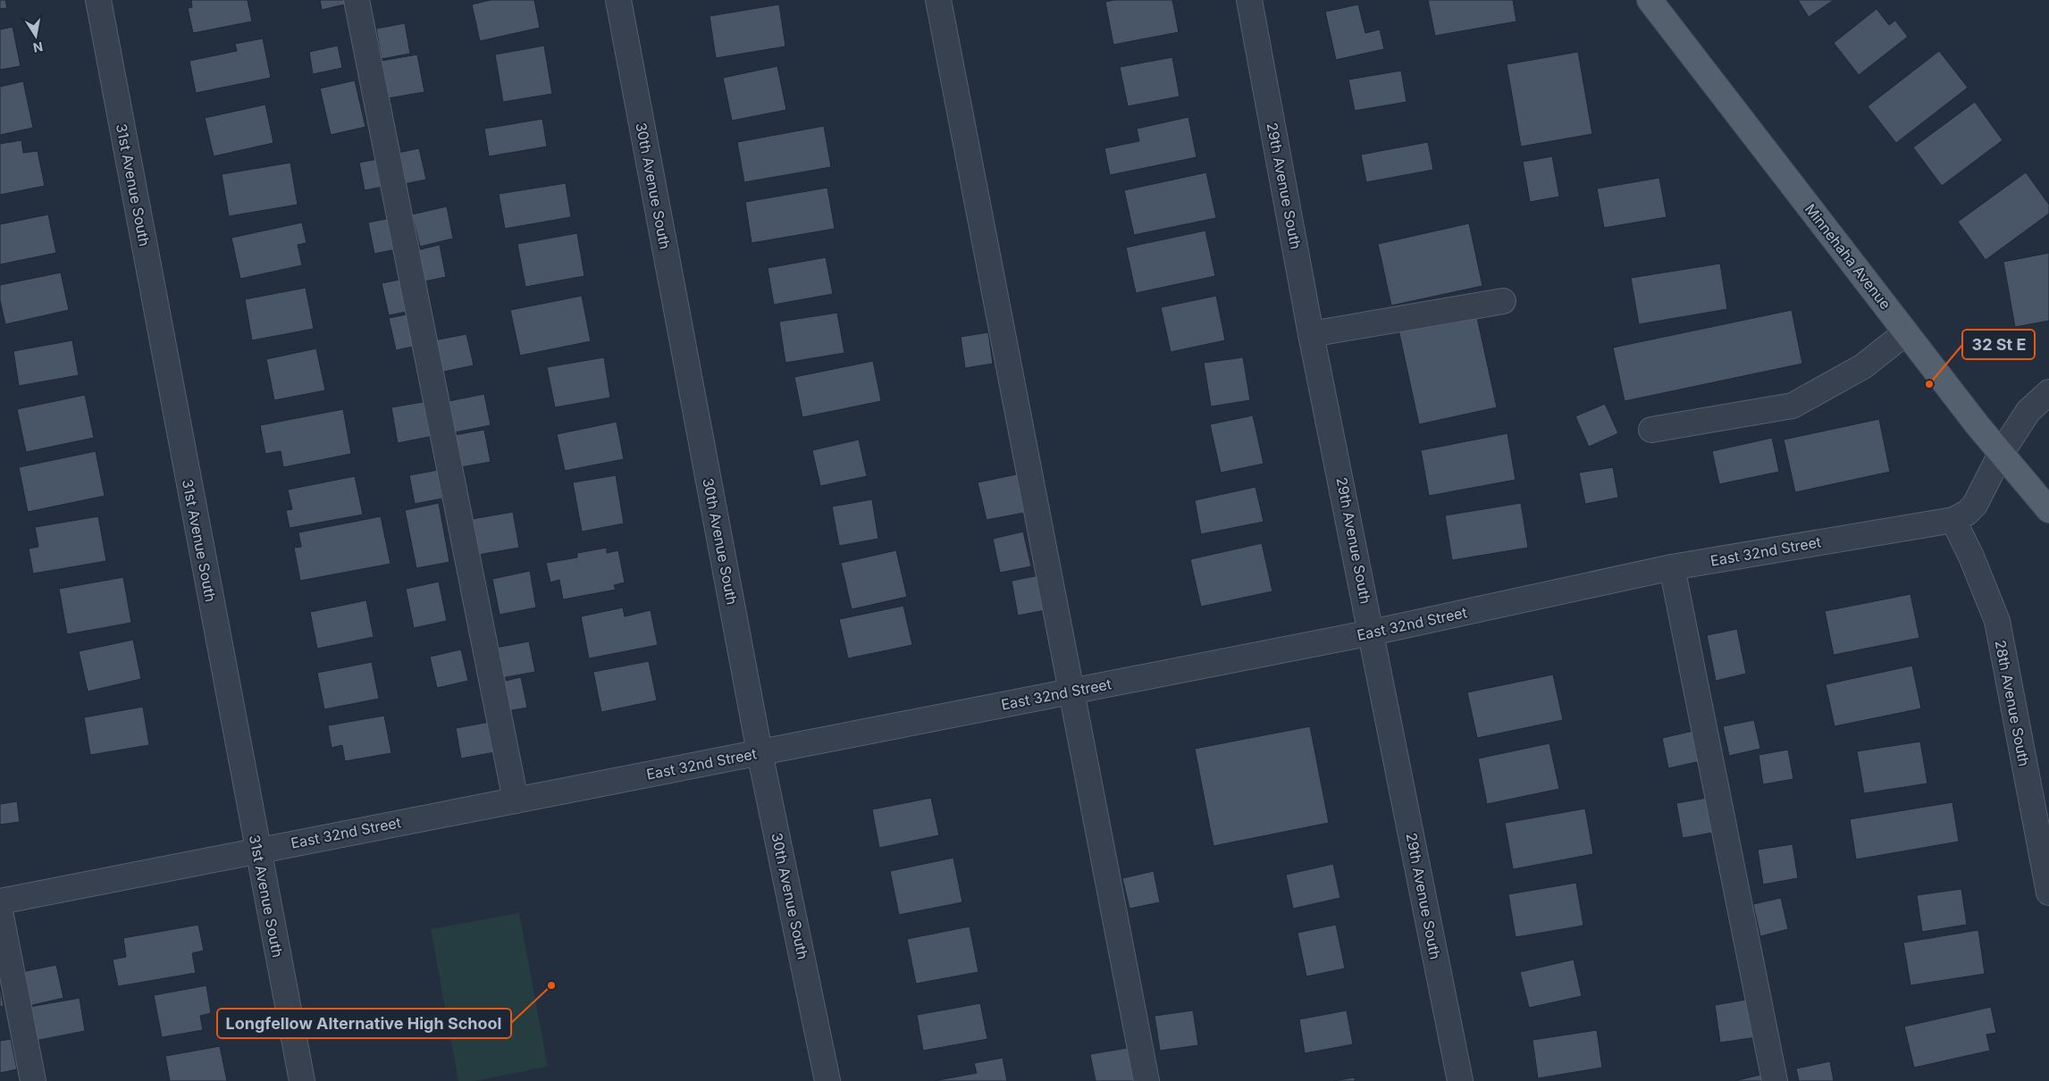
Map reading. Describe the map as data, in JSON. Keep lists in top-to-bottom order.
{
  "streets": {
    "main road": ["Minnehaha Avenue"],
    "street": [
      "31st Avenue South",
      "30th Avenue South",
      "29th Avenue South",
      "East 32nd Street",
      "28th Avenue South"
    ]
  },
  "crossings": [
    ["31st Avenue South", "East 32nd Street"],
    ["30th Avenue South", "East 32nd Street"],
    ["29th Avenue South", "East 32nd Street"],
    ["Minnehaha Avenue", "East 32nd Street"],
    ["East 32nd Street", "28th Avenue South"]
  ],
  "places": ["32 St E", "Longfellow Alternative High School"],
  "north": "bottom"
}
